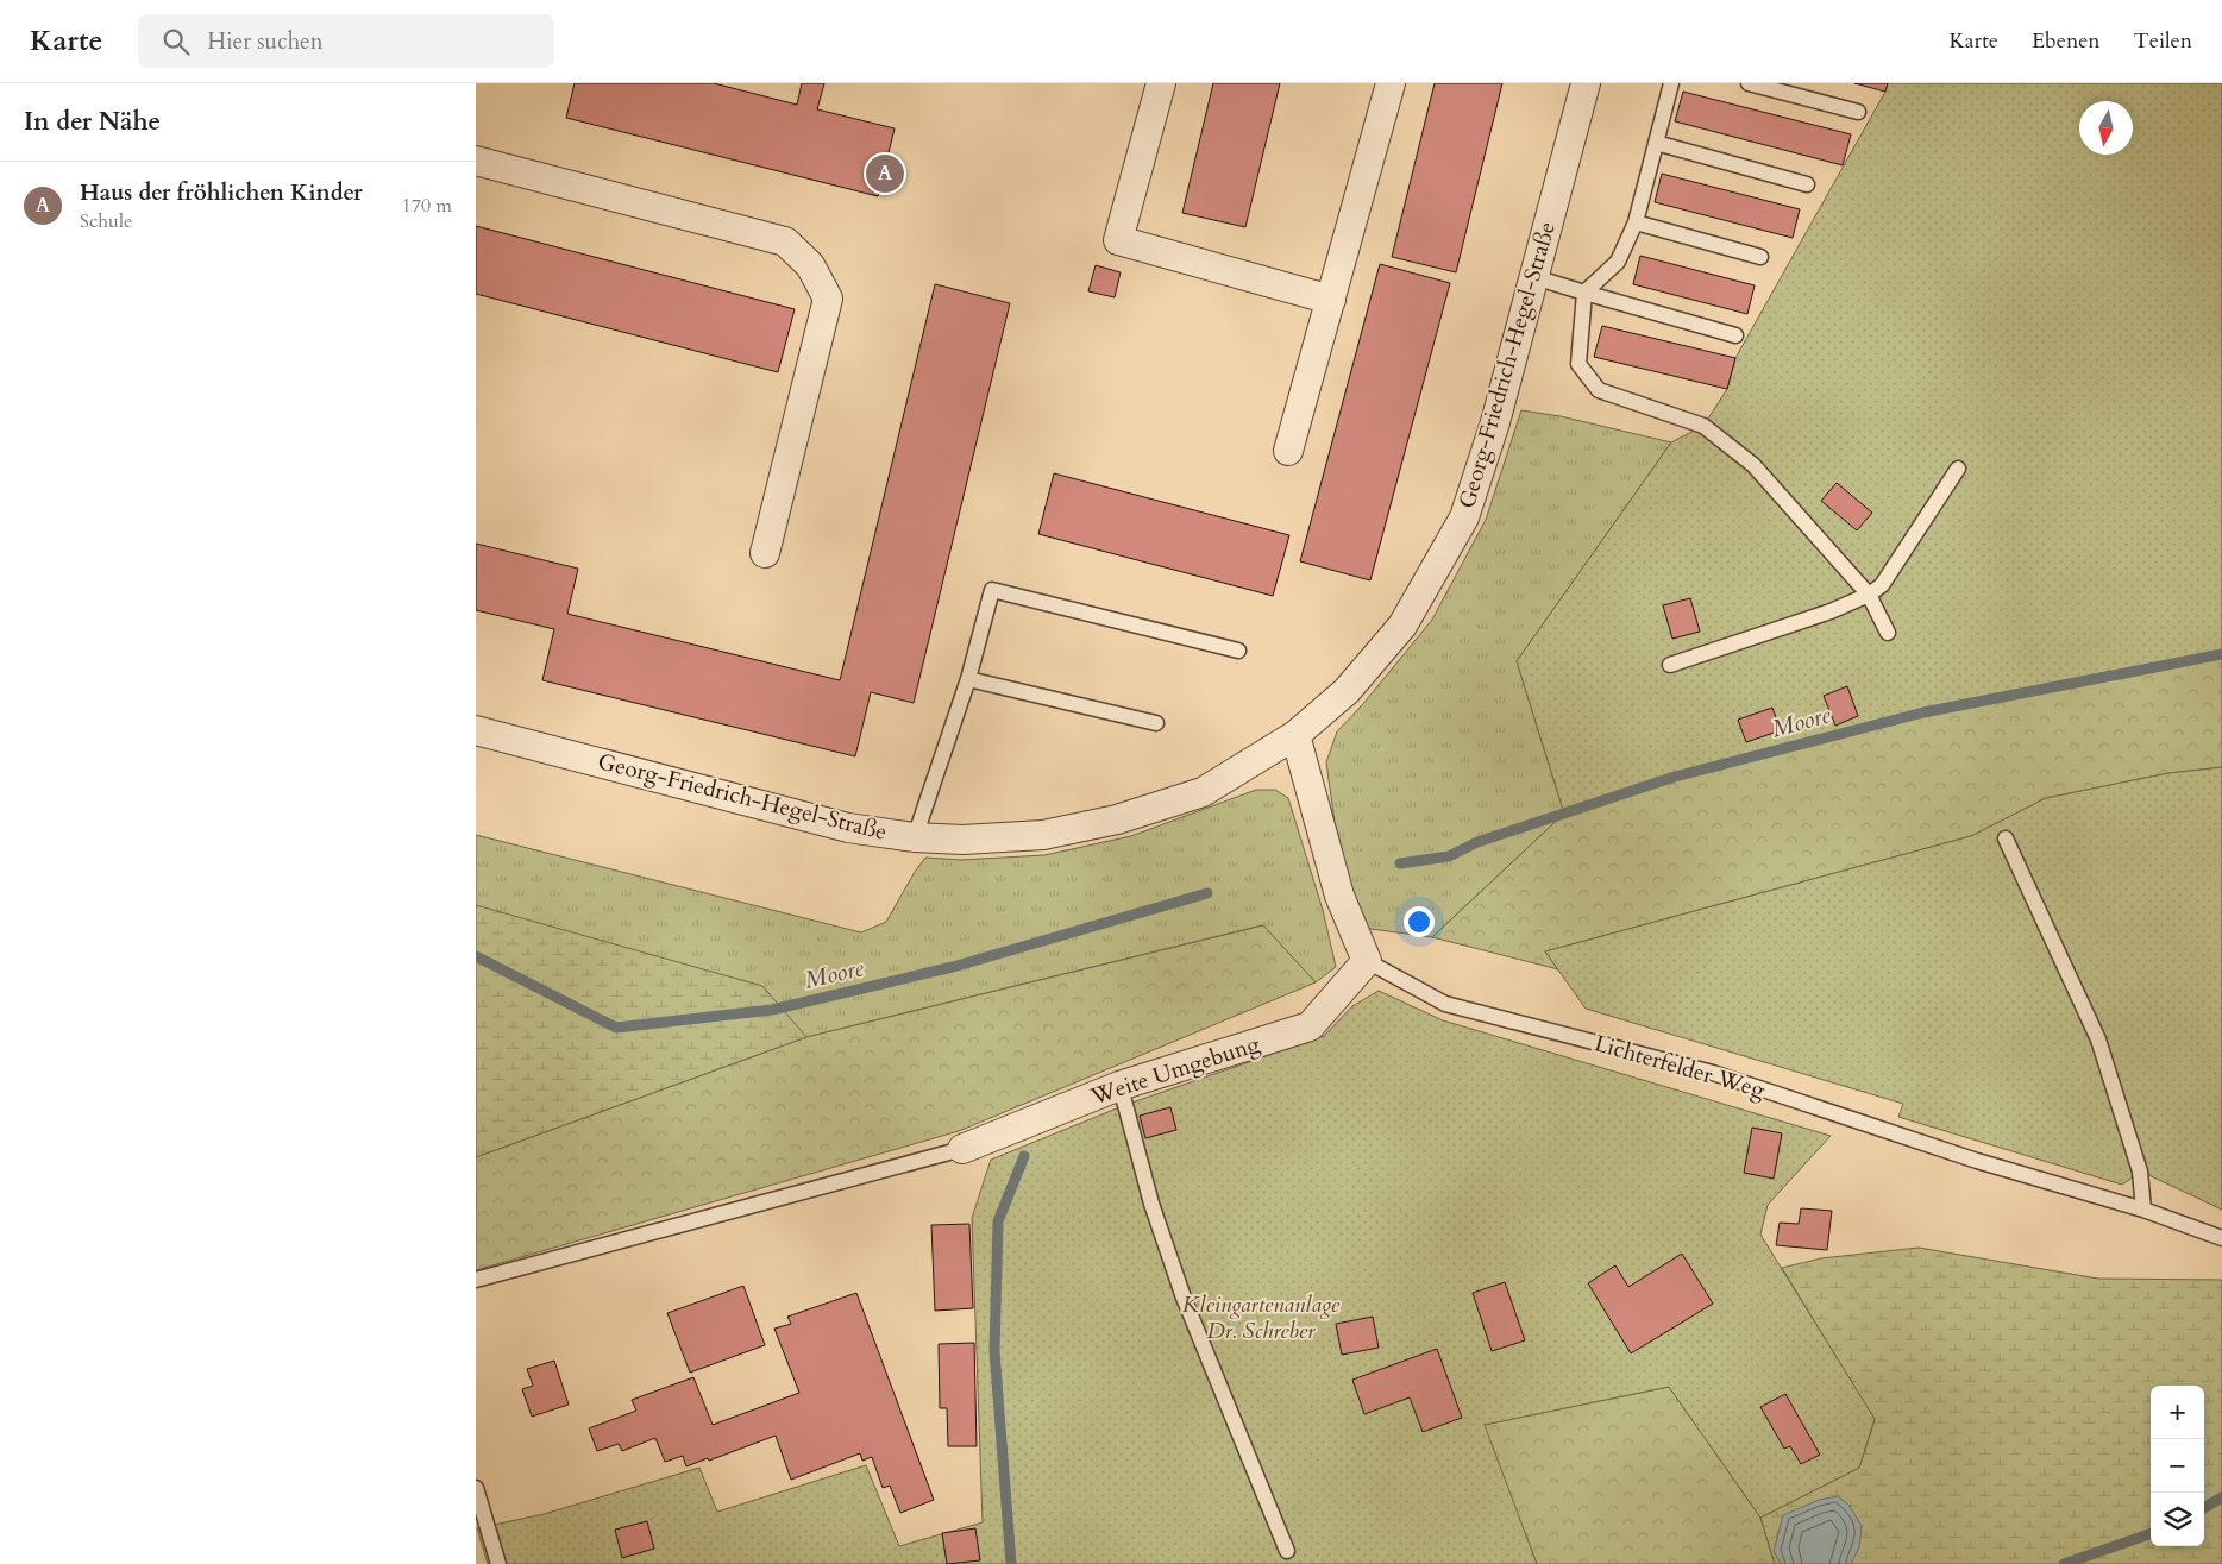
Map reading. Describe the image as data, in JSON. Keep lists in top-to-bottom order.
{
  "streets": {
    "street": ["Georg-Friedrich-Hegel-Straße", "Weite Umgebung"],
    "lane": ["Lichterfelder Weg"]
  },
  "crossings": [
    ["Lichterfelder Weg", "Weite Umgebung"]
  ],
  "water": ["Moore"],
  "parks": ["Kleingartenanlage Dr. Schreber"],
  "north": "bottom",
  "page": {
    "header": "Karte",
    "search": "Hier suchen",
    "nav": ["Karte", "Ebenen", "Teilen"],
    "heading": "In der Nähe",
    "pins": "A",
    "list": [
      {
        "mark": "A",
        "name": "Haus der fröhlichen Kinder",
        "note": "Schule",
        "value": "170 m"
      }
    ],
    "map_buttons": ["+", "−"]
  }
}
